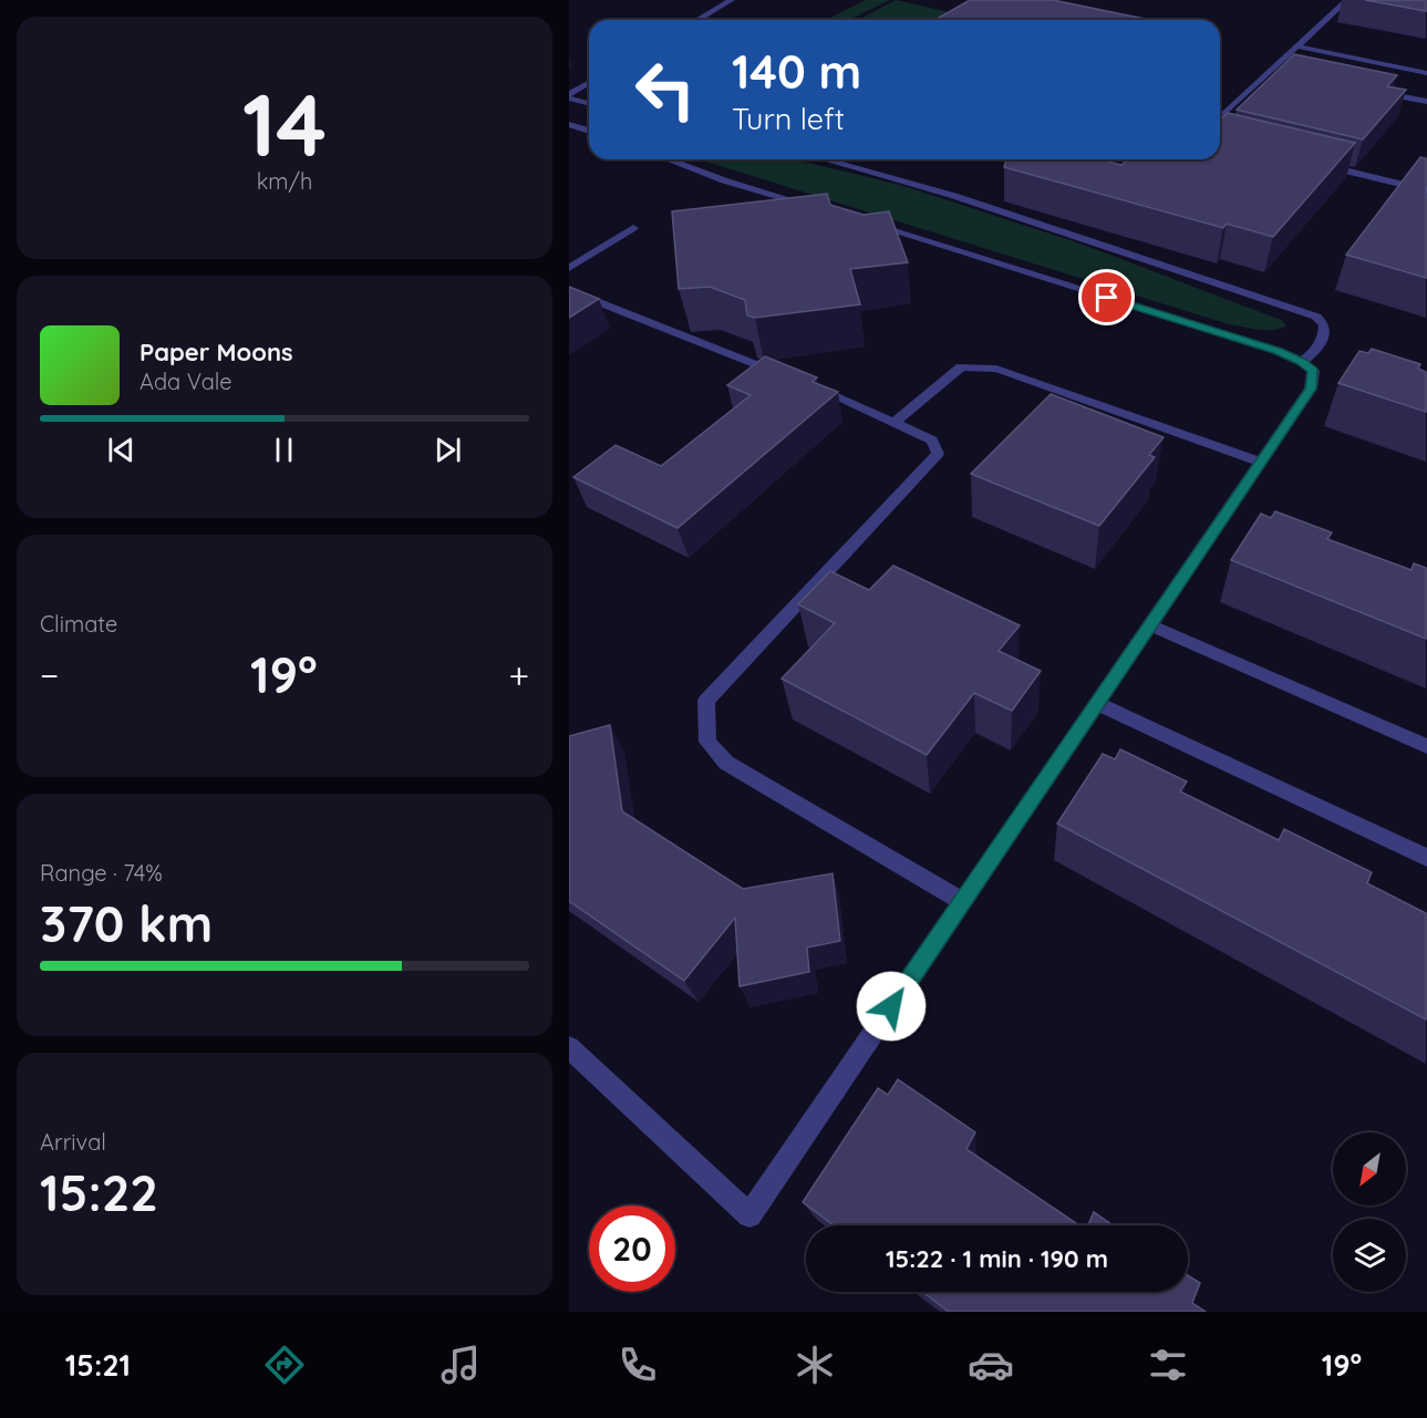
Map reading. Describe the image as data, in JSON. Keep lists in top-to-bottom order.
{
  "north": "bottom left",
  "page": {
    "tile": [
      ["14", "km/h"],
      "Climate",
      ["Range · 74%", "370 km"],
      ["Arrival", "15:22"]
    ],
    "turn": ["140 m", "Turn left"],
    "song": ["Paper Moons", "Ada Vale"],
    "heat": ["−", "19°", "+"],
    "limit": "20",
    "trip": "15:22 · 1 min · 190 m",
    "tabs": ["15:21", "19°"]
  }
}
